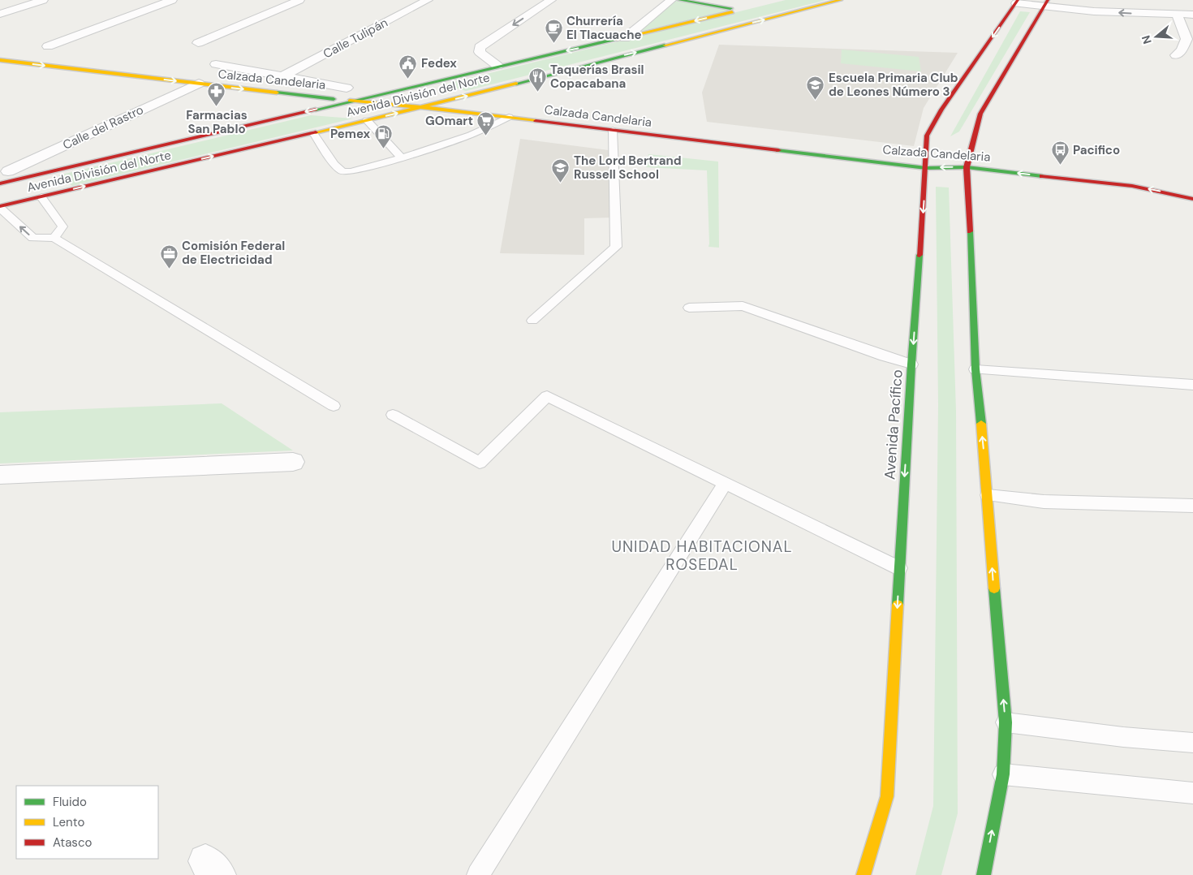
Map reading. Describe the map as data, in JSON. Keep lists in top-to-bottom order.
{
  "streets": {
    "street": [
      "Calle Tulipán",
      "Calzada Candelaria",
      "Avenida División del Norte",
      "Calle del Rastro",
      "Avenida Pacífico"
    ]
  },
  "crossings": [
    ["Calzada Candelaria", "Avenida División del Norte"],
    ["Calzada Candelaria", "Calle del Rastro"],
    ["Calzada Candelaria", "Avenida Pacífico"],
    ["Avenida División del Norte", "Calle del Rastro"]
  ],
  "districts": ["UNIDAD HABITACIONAL ROSEDAL"],
  "places": {
    "cafe": ["Churrería El Tlacuache"],
    "public building": ["Fedex"],
    "restaurant": ["Taquerías Brasil Copacabana"],
    "school or university": ["Escuela Primaria Club de Leones Número 3", "The Lord Bertrand Russell School"],
    "pharmacy": ["Farmacias San Pablo"],
    "supermarket": ["GOmart"],
    "fuel station": ["Pemex"],
    "bus stop": ["Pacifico"],
    "office": ["Comisión Federal de Electricidad"]
  },
  "legend": ["Fluido", "Lento", "Atasco"],
  "north": "left"
}
